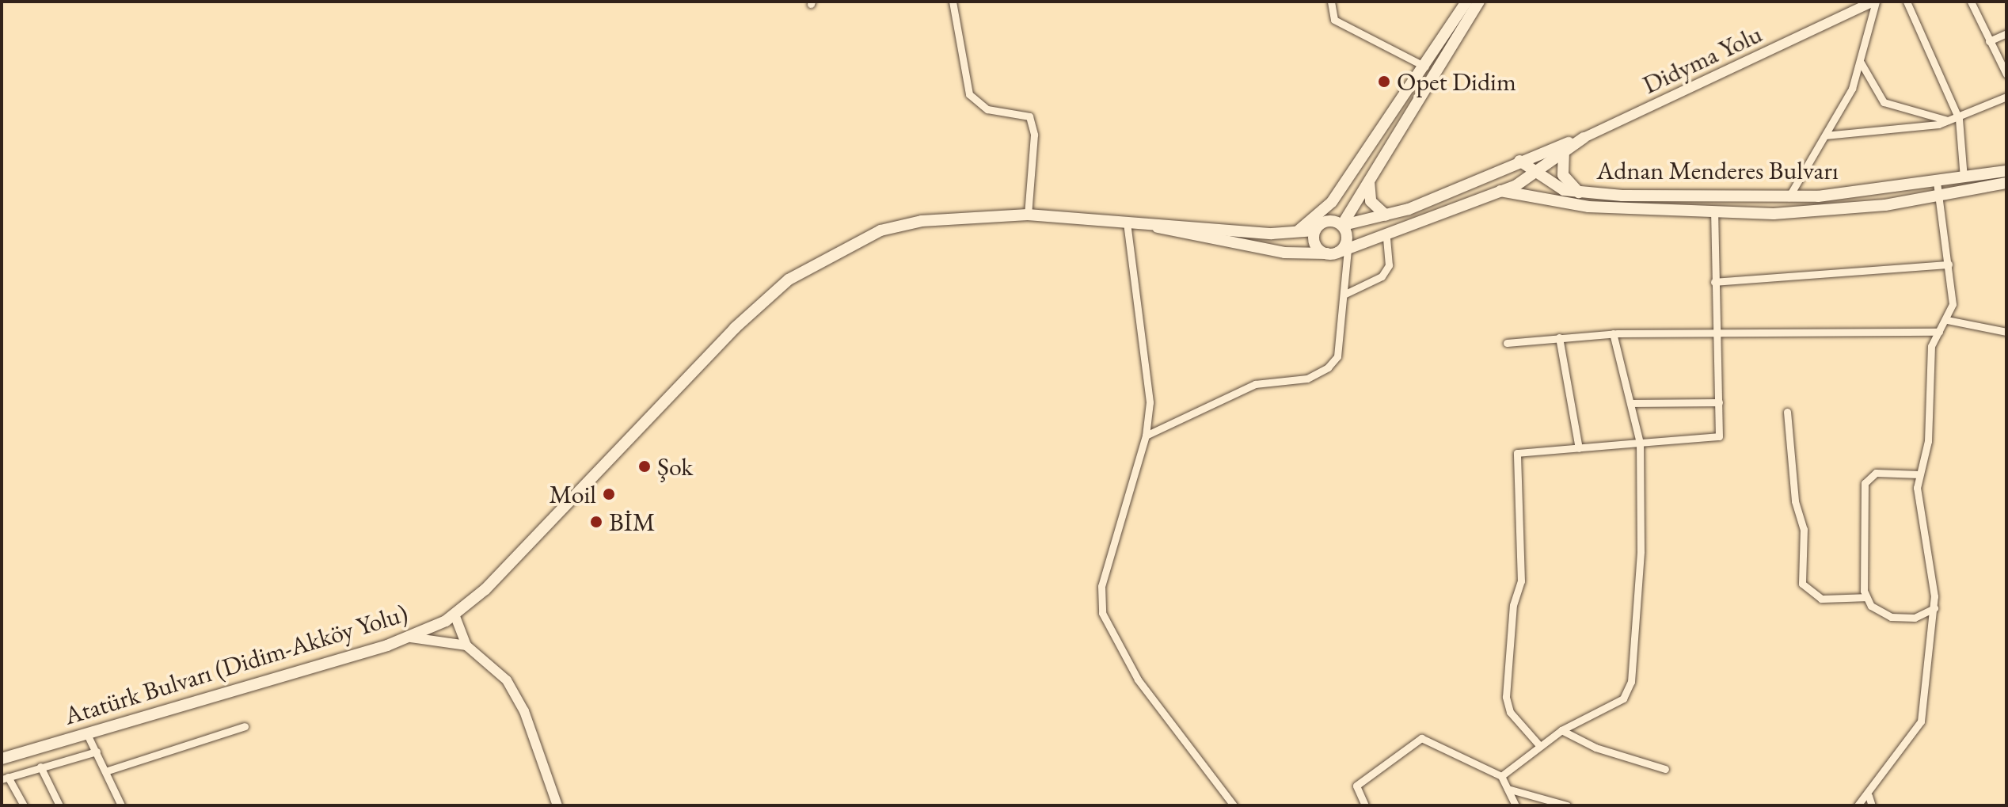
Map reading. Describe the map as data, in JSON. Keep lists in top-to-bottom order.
{
  "streets": {
    "main road": ["Adnan Menderes Bulvarı", "Atatürk Bulvarı (Didim-Akköy Yolu)"],
    "street": ["Didyma Yolu"]
  },
  "places": [
    "Opet Didim",
    "Şok",
    "Moil",
    "BİM"
  ]
}
